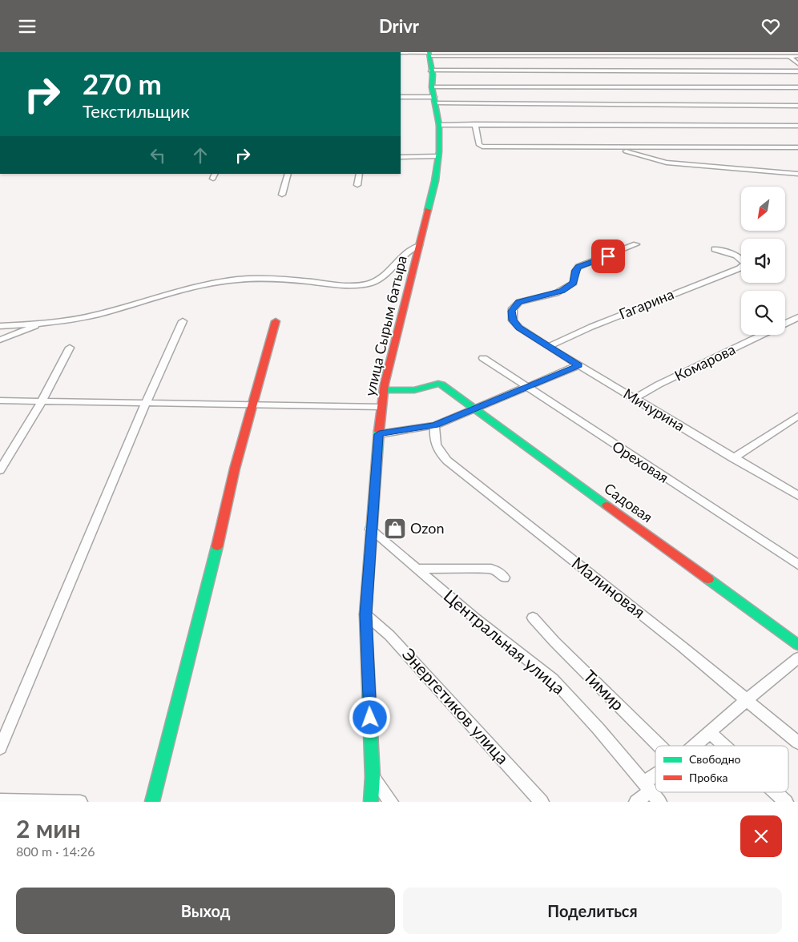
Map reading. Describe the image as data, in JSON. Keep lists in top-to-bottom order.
{
  "streets": {
    "street": [
      "Гагарина",
      "улица Сырым батыра",
      "Комарова",
      "Мичурина",
      "Ореховая",
      "Садовая",
      "Малиновая",
      "Центральная улица",
      "Тимир",
      "Энергетиков улица"
    ]
  },
  "crossings": [
    ["Гагарина", "Мичурина"],
    ["улица Сырым батыра", "Садовая"],
    ["улица Сырым батыра", "Центральная улица"],
    ["улица Сырым батыра", "Энергетиков улица"],
    ["Комарова", "Мичурина"]
  ],
  "places": {
    "shop": ["Ozon"]
  },
  "legend": ["Свободно", "Пробка"],
  "north": "bottom left",
  "page": {
    "header": "Drivr",
    "turn": ["270 m", "Текстильщик"],
    "heading": ["2 мин", "800 m · 14:26"],
    "buttons": ["Выход", "Поделиться"]
  }
}
